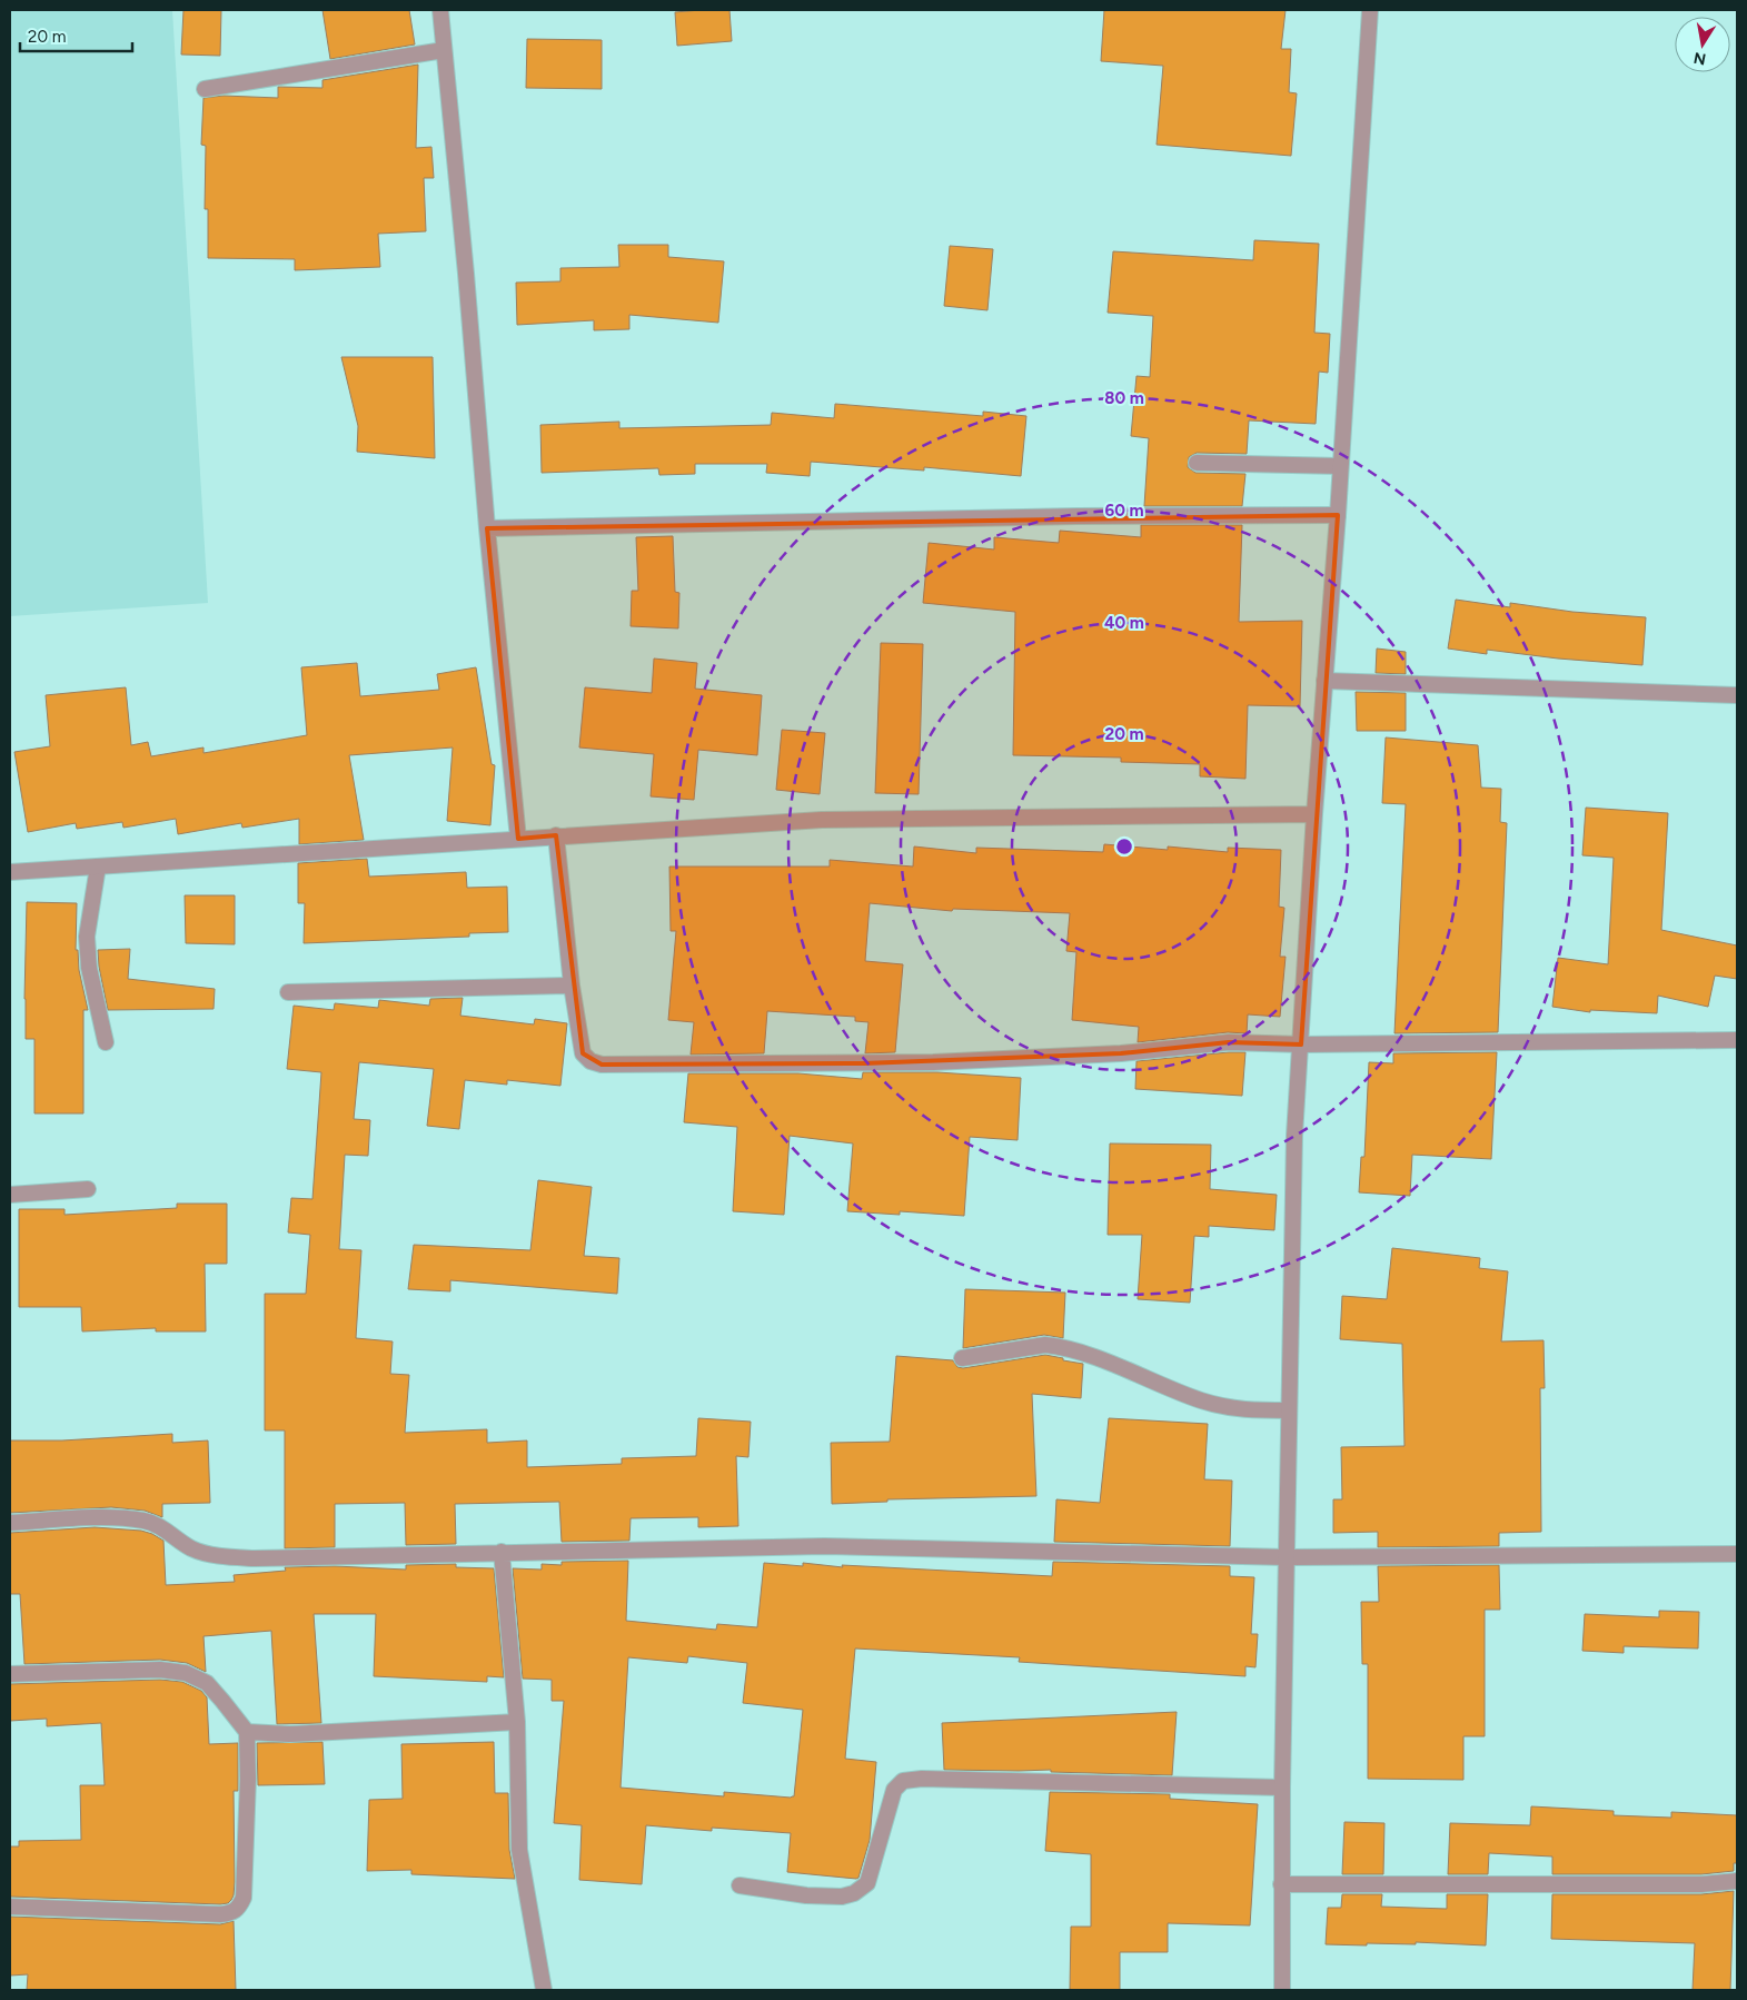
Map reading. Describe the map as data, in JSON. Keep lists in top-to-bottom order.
{
  "scale_bar": "20 m",
  "north": "bottom",
  "rings": [
    "80 m",
    "60 m",
    "40 m",
    "20 m"
  ]
}
